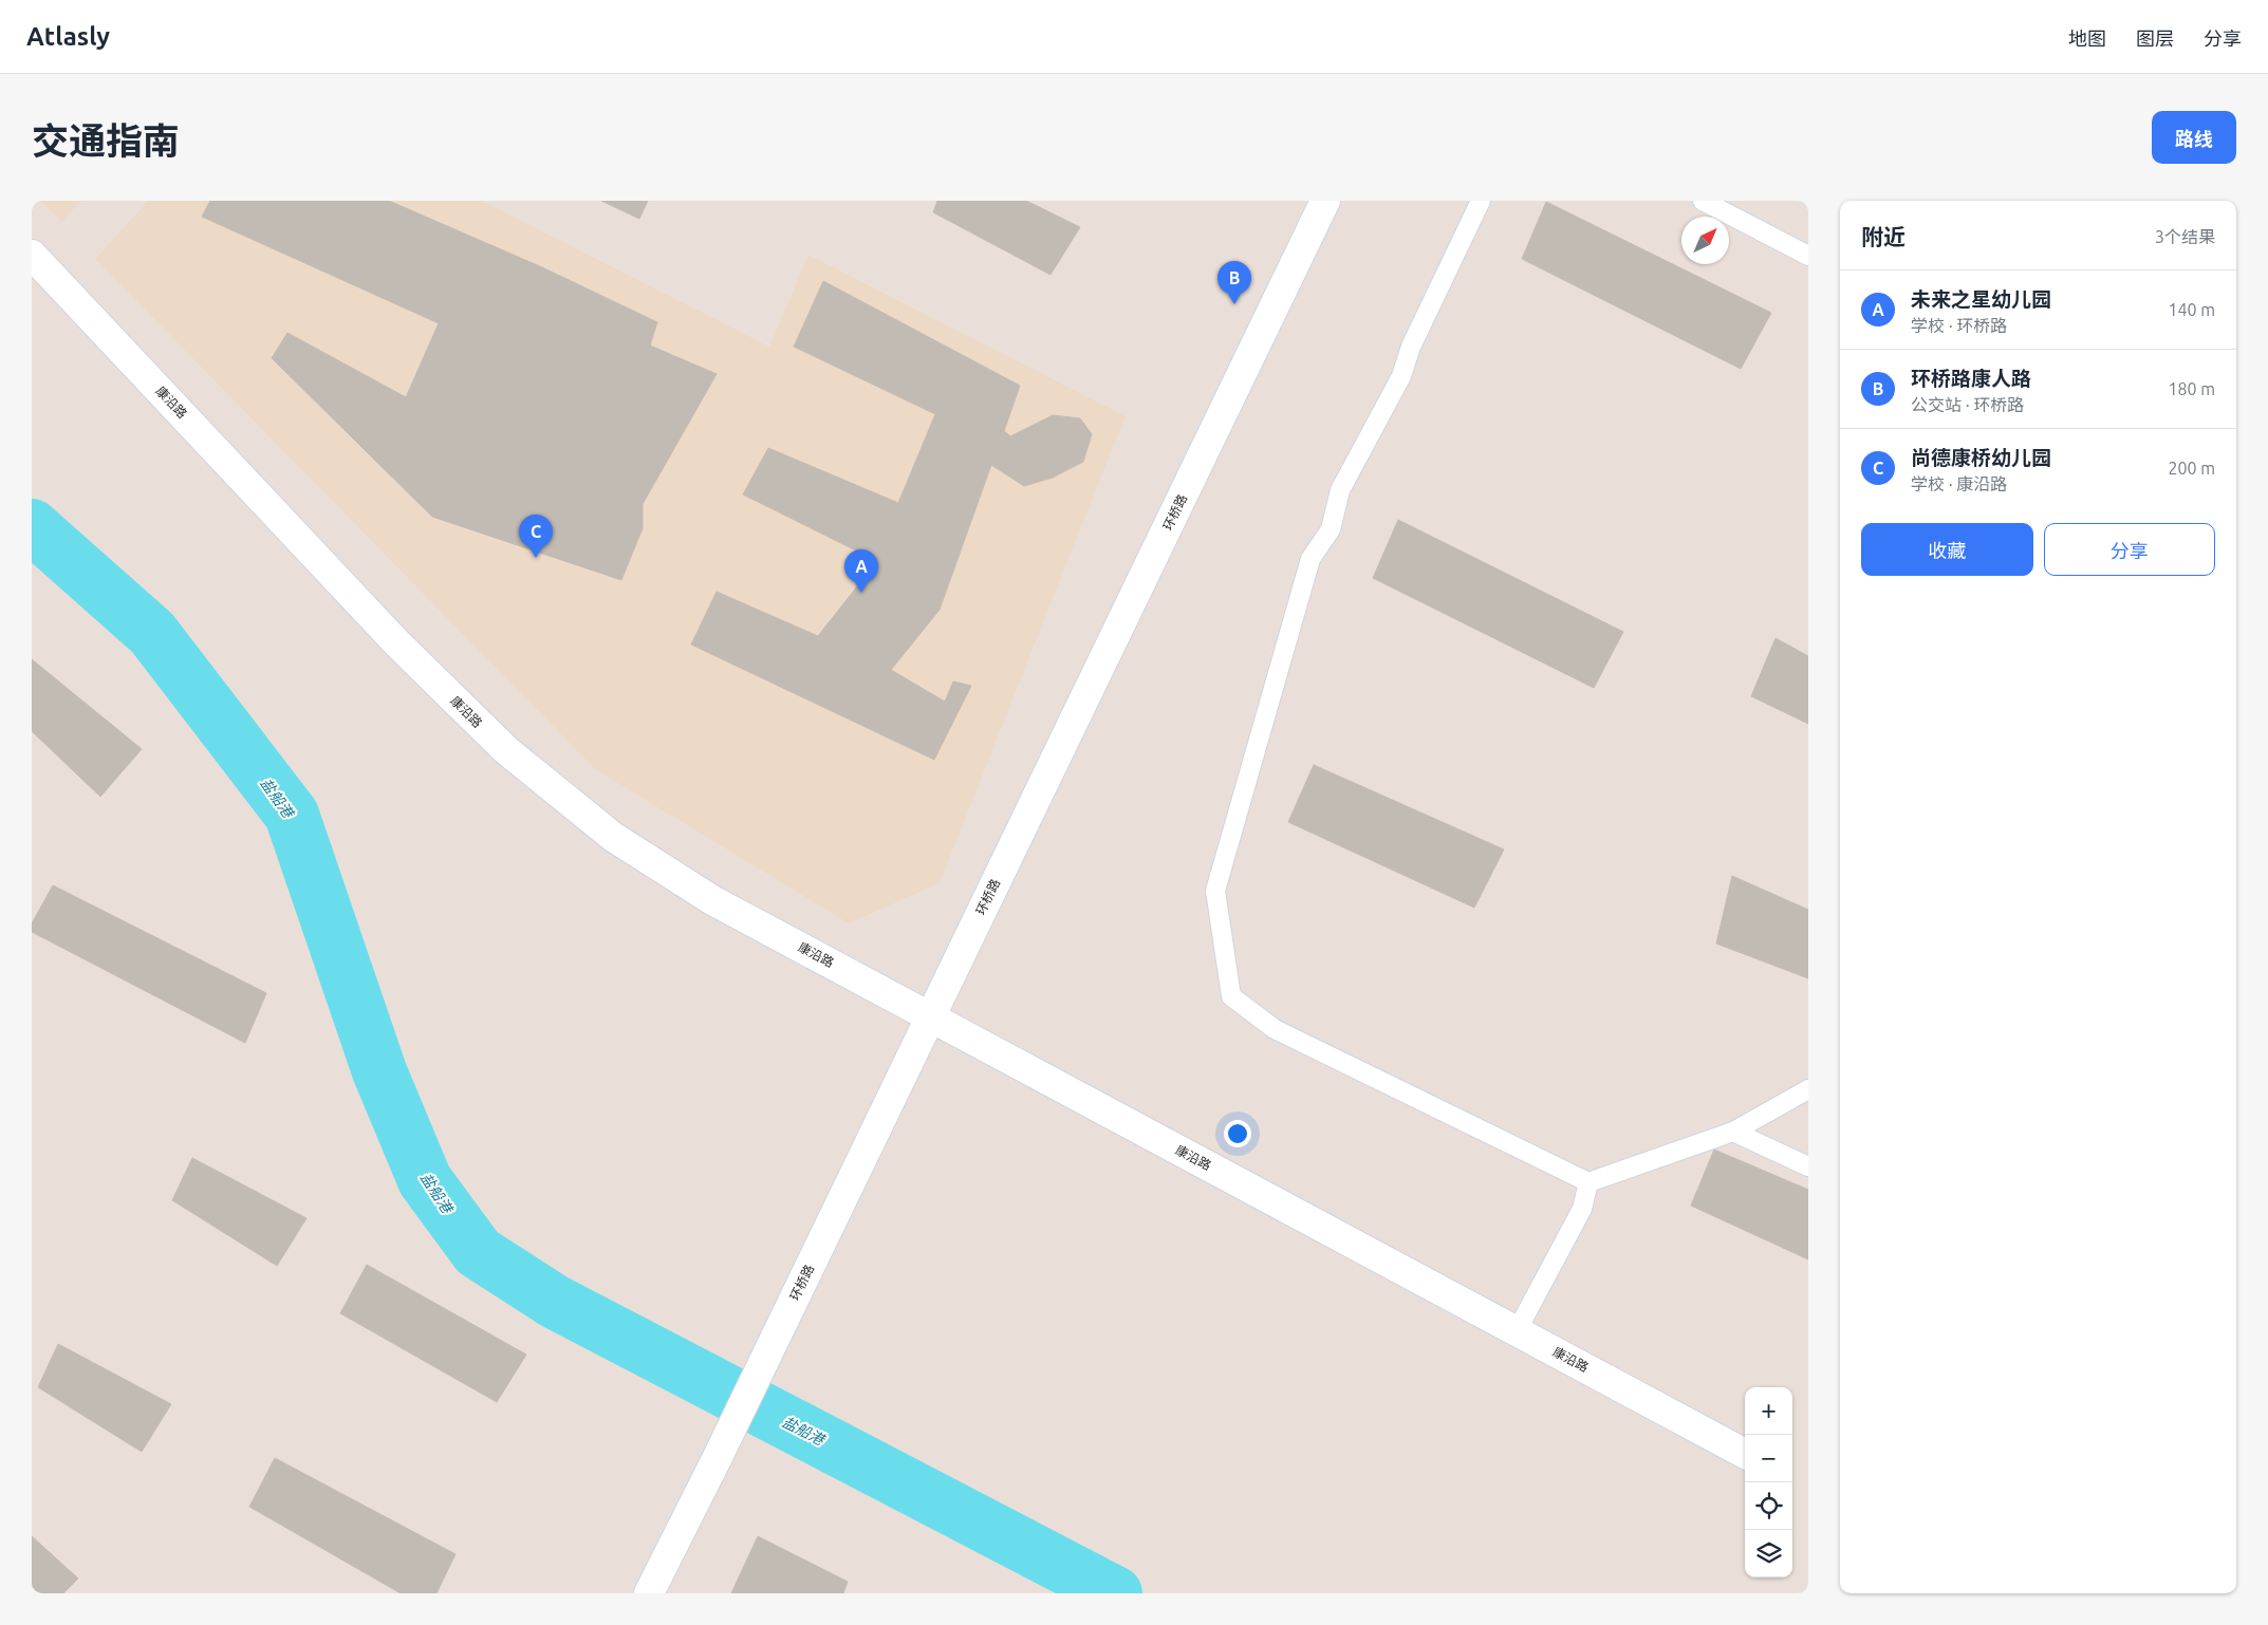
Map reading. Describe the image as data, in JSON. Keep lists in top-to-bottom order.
{
  "streets": {
    "street": ["康沿路", "环桥路"]
  },
  "crossings": [
    ["康沿路", "环桥路"]
  ],
  "water": ["盐船港"],
  "north": "top right",
  "page": {
    "header": "Atlasly",
    "nav": ["地图", "图层", "分享"],
    "title": "交通指南",
    "buttons": [
      "路线",
      ["收藏", "分享"]
    ],
    "heading": ["附近", "3个结果"],
    "pins": ["B", "C", "A"],
    "list": [
      {
        "mark": "A",
        "name": "未来之星幼儿园",
        "note": "学校 · 环桥路",
        "value": "140 m"
      },
      {
        "mark": "B",
        "name": "环桥路康人路",
        "note": "公交站 · 环桥路",
        "value": "180 m"
      },
      {
        "mark": "C",
        "name": "尚德康桥幼儿园",
        "note": "学校 · 康沿路",
        "value": "200 m"
      }
    ],
    "map_buttons": ["+", "−"]
  }
}
